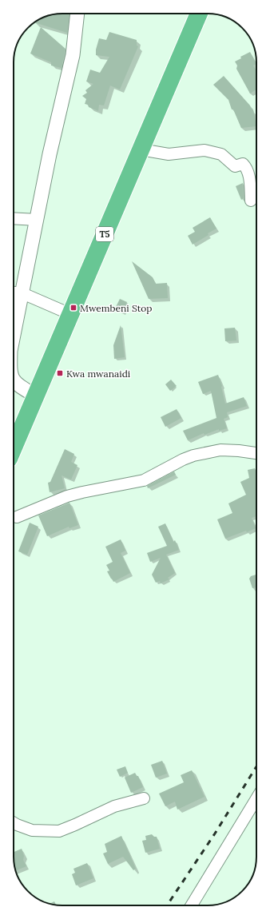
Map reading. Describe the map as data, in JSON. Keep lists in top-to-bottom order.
{
  "streets": {
    "highway": ["T5"]
  },
  "places": {
    "transit": ["Mwembeni Stop", "Kwa mwanaidi"]
  }
}
